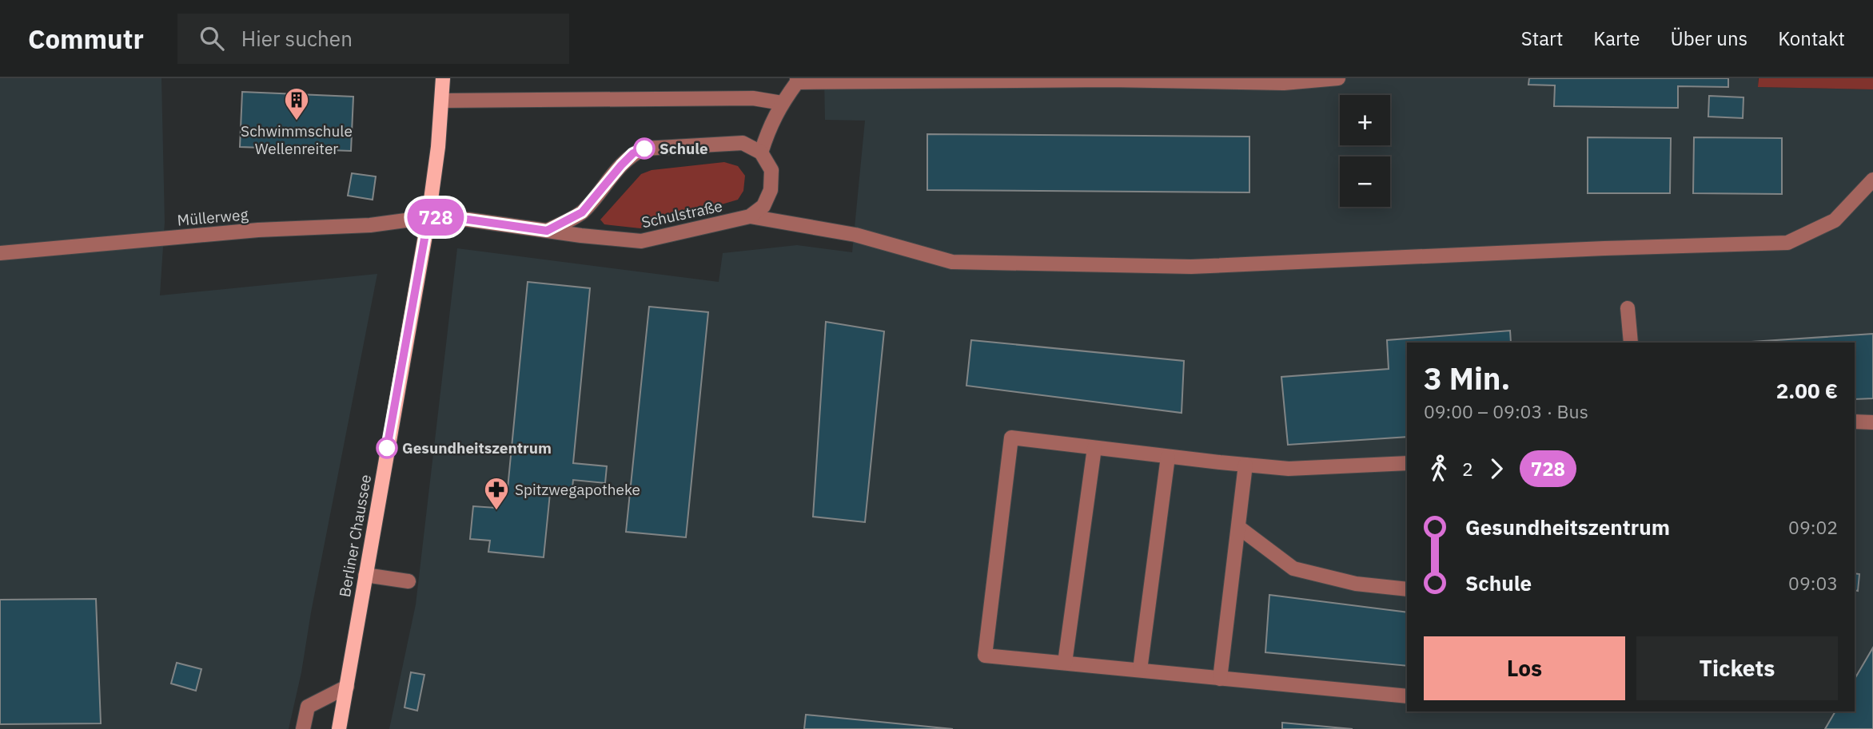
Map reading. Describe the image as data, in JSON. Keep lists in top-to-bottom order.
{
  "streets": {
    "main road": ["Berliner Chaussee"],
    "street": ["Schulstraße", "Müllerweg"]
  },
  "crossings": [
    ["Schulstraße", "Müllerweg"],
    ["Schulstraße", "Berliner Chaussee"],
    ["Müllerweg", "Berliner Chaussee"]
  ],
  "places": {
    "building": ["Schwimmschule Wellenreiter"],
    "other": ["Schule", "Gesundheitszentrum"],
    "pharmacy": ["Spitzwegapotheke"]
  },
  "lines": ["bus line 728"],
  "page": {
    "header": "Commutr",
    "search": "Hier suchen",
    "nav": [
      "Start",
      "Karte",
      "Über uns",
      "Kontakt"
    ],
    "on_map": "728",
    "map_buttons": ["+", "−"],
    "heading": ["3 Min.", "09:00 – 09:03 · Bus", "2.00 €"],
    "legs": ["2", "728"],
    "list": [
      {
        "name": "Gesundheitszentrum",
        "value": "09:02"
      },
      {
        "name": "Schule",
        "value": "09:03"
      }
    ],
    "buttons": ["Los", "Tickets"]
  }
}
